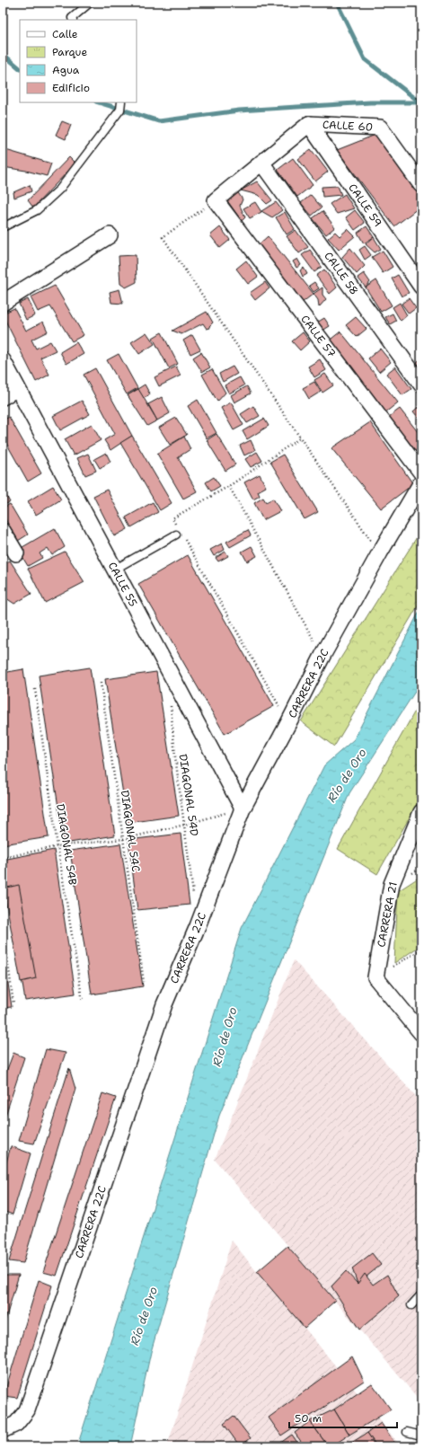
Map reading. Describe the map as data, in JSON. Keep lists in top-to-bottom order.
{
  "streets": {
    "street": [
      "CALLE 60",
      "CALLE 59",
      "CALLE 58",
      "CALLE 57",
      "CALLE 55",
      "CARRERA 22C",
      "CARRERA 21"
    ],
    "path": ["DIAGONAL 54D", "DIAGONAL 54C", "DIAGONAL 54B"]
  },
  "crossings": [
    ["CALLE 60", "CALLE 59"],
    ["CALLE 55", "CARRERA 22C"]
  ],
  "water": ["Río de Oro"],
  "legend": [
    "Calle",
    "Parque",
    "Agua",
    "Edificio"
  ],
  "scale_bar": "50 m"
}
